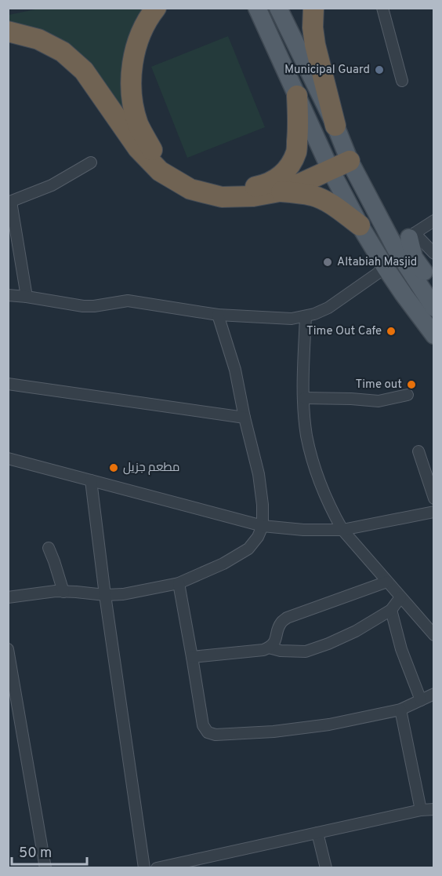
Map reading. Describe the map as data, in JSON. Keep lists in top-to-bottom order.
{
  "places": [
    "Municipal Guard",
    "Altabiah Masjid",
    "Time Out Cafe",
    "Time out",
    "مطعم جزيل"
  ],
  "scale_bar": "50 m"
}
